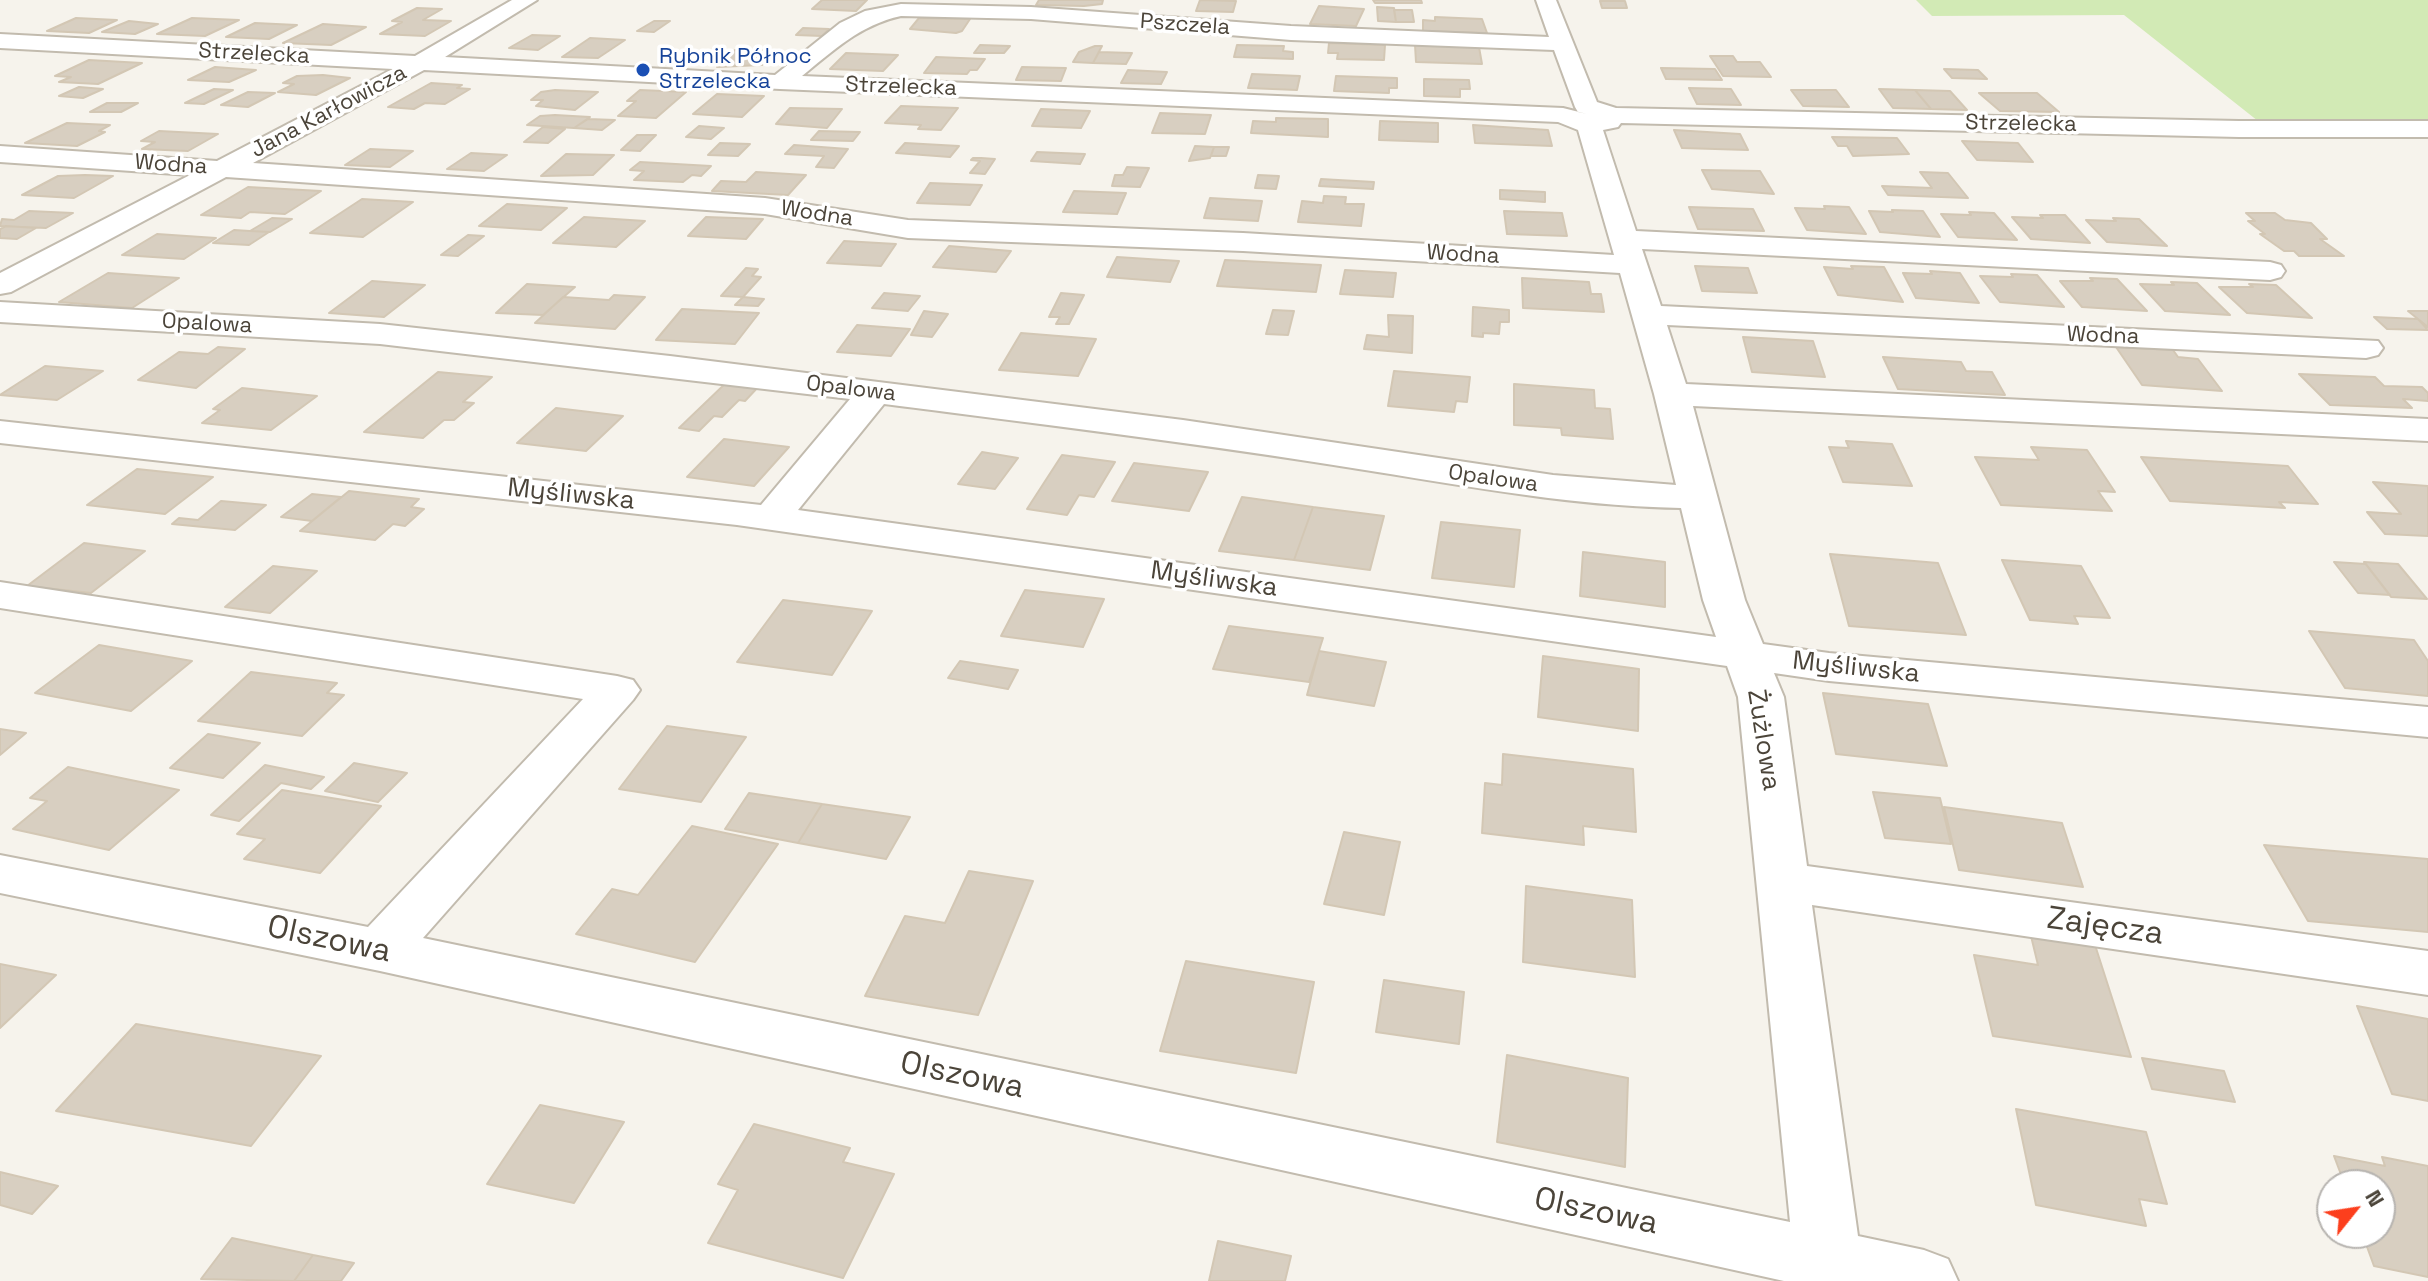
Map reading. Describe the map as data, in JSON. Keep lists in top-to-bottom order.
{
  "streets": {
    "street": [
      "Pszczela",
      "Strzelecka",
      "Jana Karłowicza",
      "Wodna",
      "Opalowa",
      "Myśliwska",
      "Żużlowa",
      "Zajęcza",
      "Olszowa"
    ]
  },
  "crossings": [
    ["Pszczela", "Strzelecka"],
    ["Pszczela", "Żużlowa"],
    ["Strzelecka", "Jana Karłowicza"],
    ["Strzelecka", "Żużlowa"],
    ["Jana Karłowicza", "Wodna"],
    ["Wodna", "Żużlowa"],
    ["Opalowa", "Żużlowa"],
    ["Myśliwska", "Żużlowa"],
    ["Żużlowa", "Zajęcza"],
    ["Żużlowa", "Olszowa"]
  ],
  "places": ["Rybnik Północ Strzelecka"],
  "north": "top right"
}
